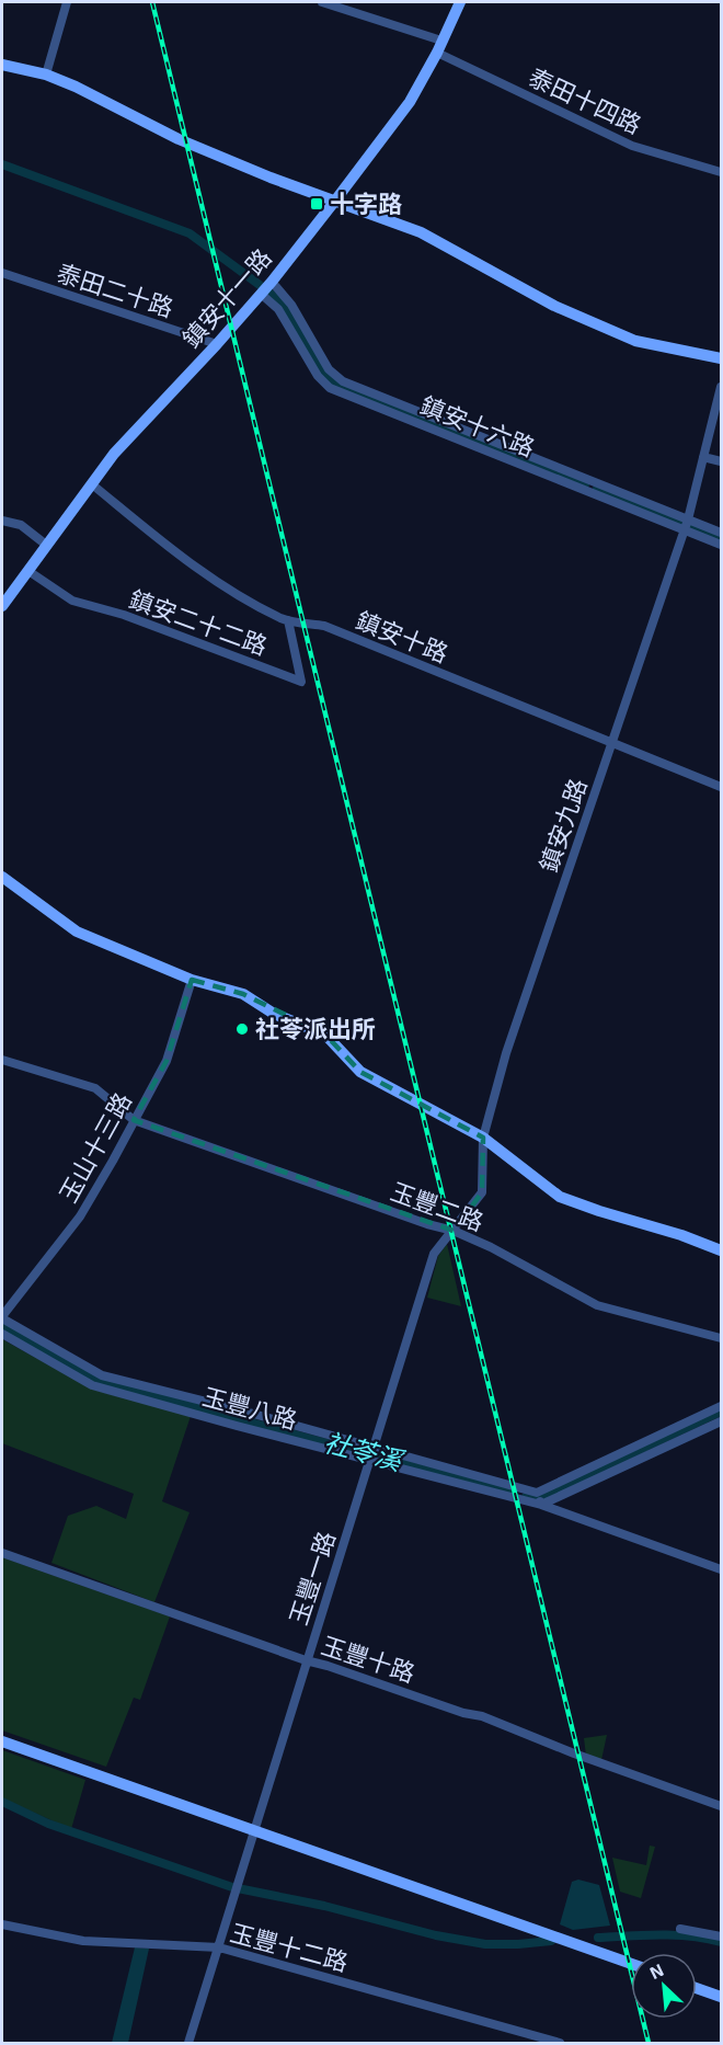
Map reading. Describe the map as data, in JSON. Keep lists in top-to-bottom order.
{
  "streets": {
    "street": [
      "泰田十四路",
      "泰田二十路",
      "鎮安十一路",
      "鎮安十六路",
      "鎮安二十二路",
      "鎮安十路",
      "鎮安九路",
      "玉山十三路",
      "玉豐二路",
      "玉豐八路",
      "玉豐一路",
      "玉豐十路",
      "玉豐十二路"
    ]
  },
  "crossings": [
    ["泰田十四路", "鎮安十一路"],
    ["泰田二十路", "鎮安十一路"],
    ["鎮安十一路", "鎮安十六路"],
    ["鎮安十一路", "鎮安二十二路"],
    ["鎮安十一路", "鎮安十路"],
    ["鎮安十六路", "鎮安九路"],
    ["鎮安二十二路", "鎮安十路"],
    ["鎮安十路", "鎮安九路"],
    ["鎮安九路", "玉豐一路"],
    ["玉山十三路", "玉豐二路"],
    ["玉豐二路", "玉豐一路"],
    ["玉豐八路", "玉豐一路"],
    ["玉豐一路", "玉豐十路"],
    ["玉豐一路", "玉豐十二路"]
  ],
  "water": ["社苓溪"],
  "places": {
    "transit": ["十字路"],
    "other": ["社苓派出所"]
  },
  "north": "top left"
}
